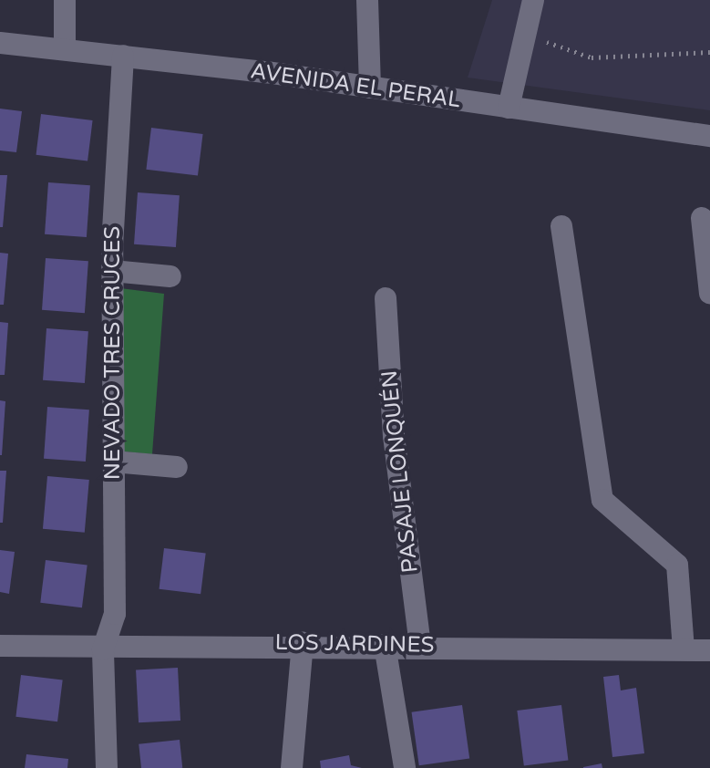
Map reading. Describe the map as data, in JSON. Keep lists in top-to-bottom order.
{
  "streets": {
    "street": [
      "AVENIDA EL PERAL",
      "NEVADO TRES CRUCES",
      "PASAJE LONQUÉN",
      "LOS JARDINES"
    ]
  },
  "crossings": [
    ["AVENIDA EL PERAL", "NEVADO TRES CRUCES"],
    ["NEVADO TRES CRUCES", "LOS JARDINES"],
    ["PASAJE LONQUÉN", "LOS JARDINES"]
  ]
}
